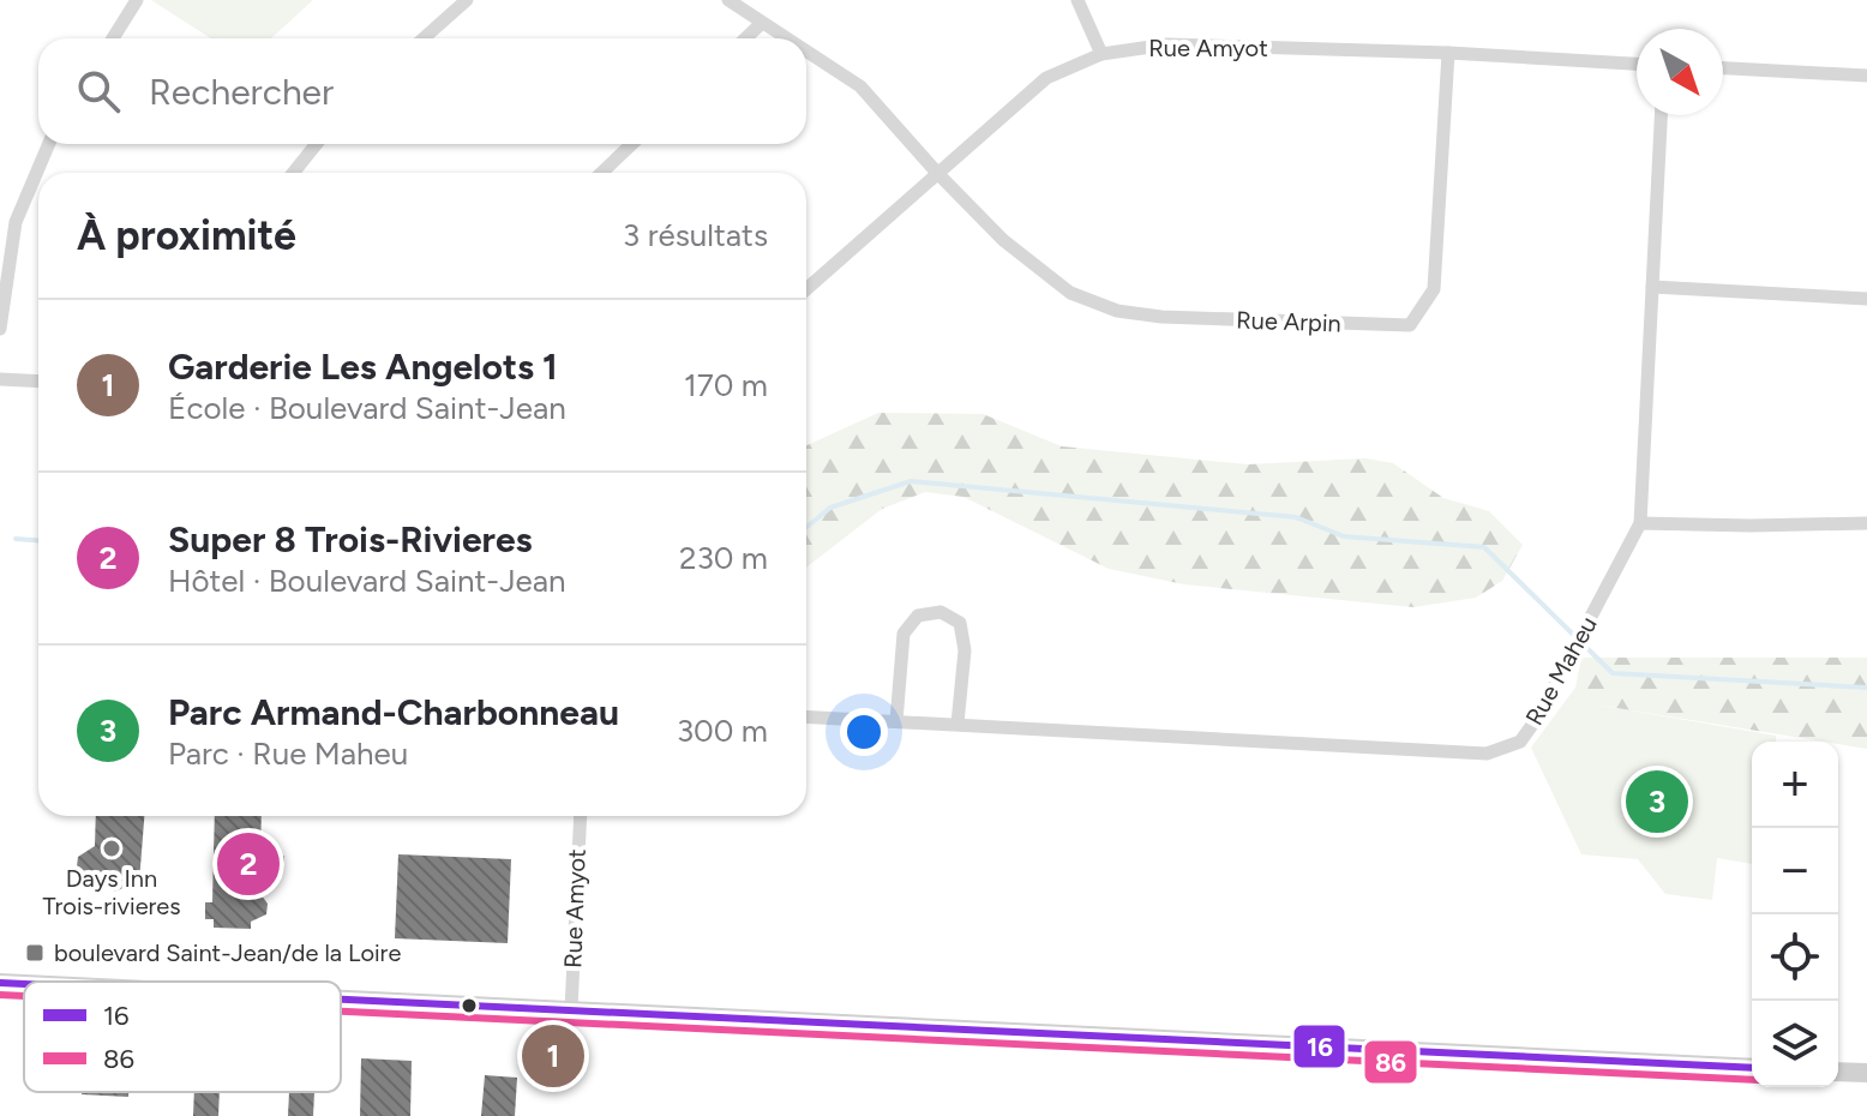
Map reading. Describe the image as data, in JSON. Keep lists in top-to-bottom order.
{
  "streets": {
    "street": ["Rue Amyot", "Rue Arpin", "Rue Maheu"]
  },
  "crossings": [
    ["Rue Amyot", "Rue Arpin"]
  ],
  "places": {
    "other": ["Days Inn Trois-rivieres"],
    "transit": ["boulevard Saint-Jean/de la Loire"]
  },
  "lines": ["transit line 16", "transit line 86"],
  "legend": ["16", "86"],
  "north": "bottom right",
  "page": {
    "search": "Rechercher",
    "heading": ["À proximité", "3 résultats"],
    "list": [
      {
        "mark": "1",
        "name": "Garderie Les Angelots 1",
        "note": "École · Boulevard Saint-Jean",
        "value": "170 m"
      },
      {
        "mark": "2",
        "name": "Super 8 Trois-Rivieres",
        "note": "Hôtel · Boulevard Saint-Jean",
        "value": "230 m"
      },
      {
        "mark": "3",
        "name": "Parc Armand-Charbonneau",
        "note": "Parc · Rue Maheu",
        "value": "300 m"
      }
    ],
    "map_buttons": ["+", "−"],
    "pins": ["3", "2", "1"]
  }
}
